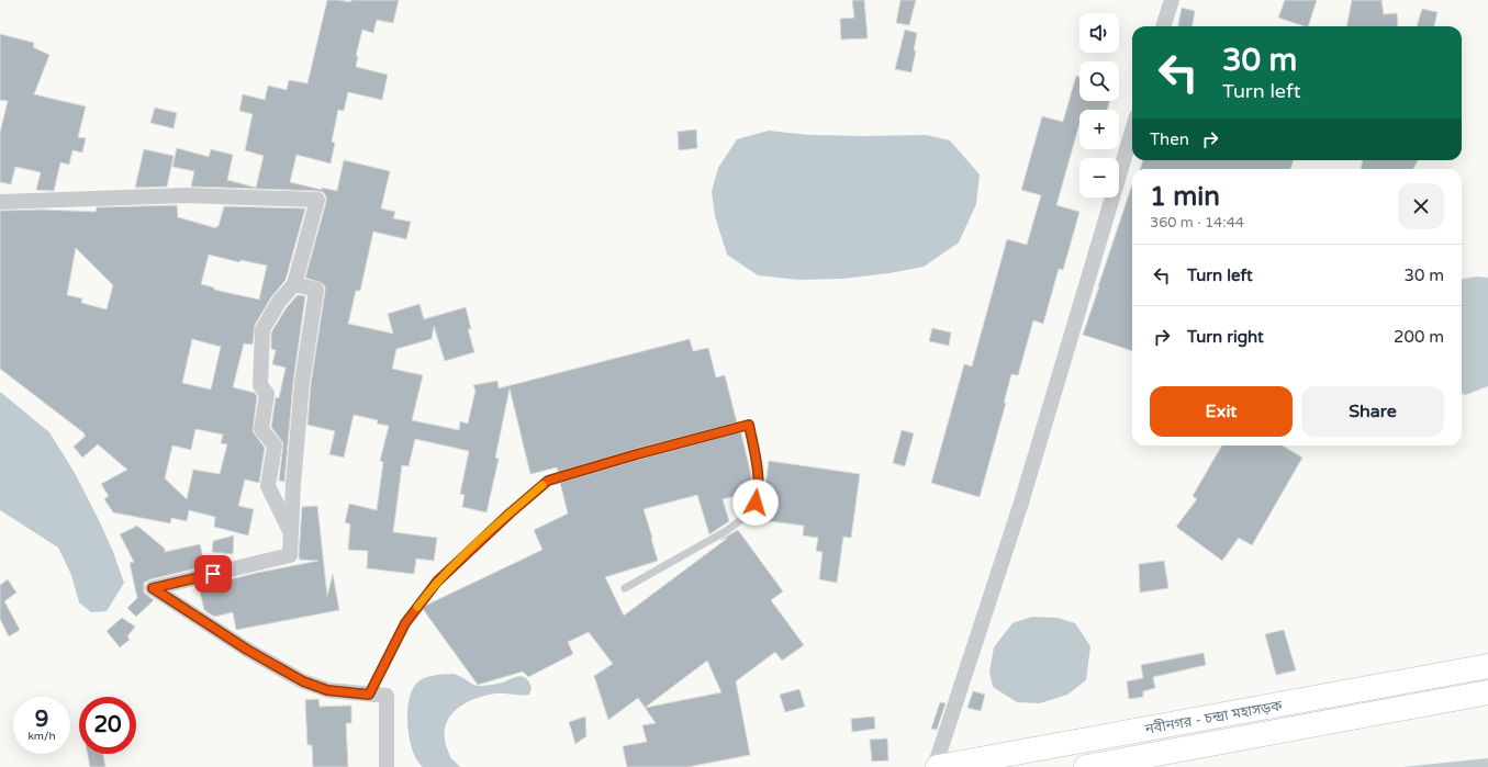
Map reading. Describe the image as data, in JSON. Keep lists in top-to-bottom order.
{
  "streets": {
    "highway": ["নবীনগর - চন্দ্রা মহাসড়ক"]
  },
  "page": {
    "map_buttons": ["+", "−"],
    "turn": ["30 m", "Turn left"],
    "then": "Then",
    "heading": ["1 min", "360 m · 14:44"],
    "list": [
      {
        "name": "Turn left",
        "value": "30 m"
      },
      {
        "name": "Turn right",
        "value": "200 m"
      }
    ],
    "buttons": ["Exit", "Share"],
    "speed": "9 km/h",
    "limit": "20"
  }
}
